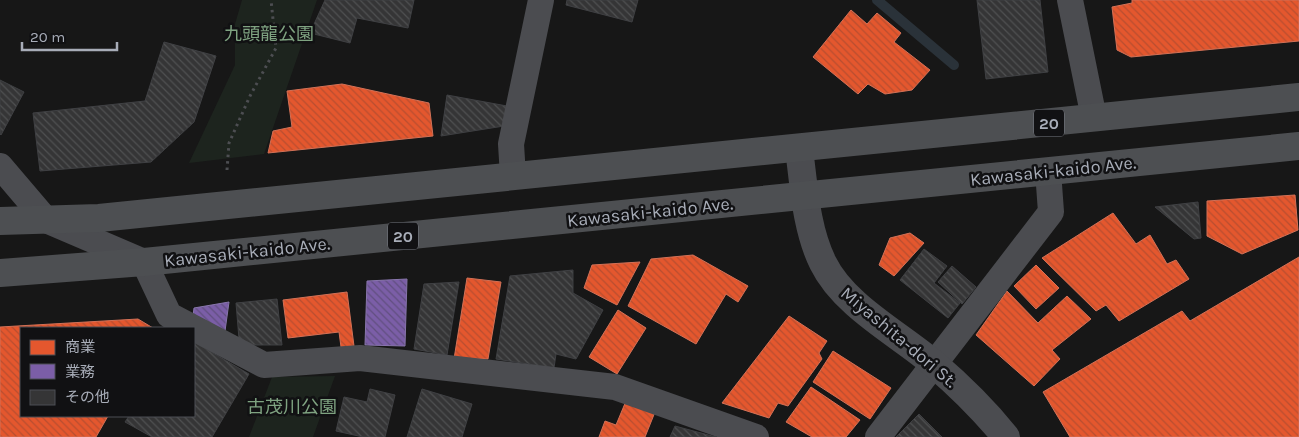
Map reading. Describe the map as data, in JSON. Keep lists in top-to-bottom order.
{
  "streets": {
    "main road": ["20", "Kawasaki-kaido Ave."],
    "street": ["Miyashita-dori St."]
  },
  "crossings": [
    ["20", "Miyashita-dori St."],
    ["Kawasaki-kaido Ave.", "Miyashita-dori St."]
  ],
  "parks": ["九頭龍公園", "古茂川公園"],
  "legend": ["商業", "業務", "その他"],
  "scale_bar": "20 m"
}
